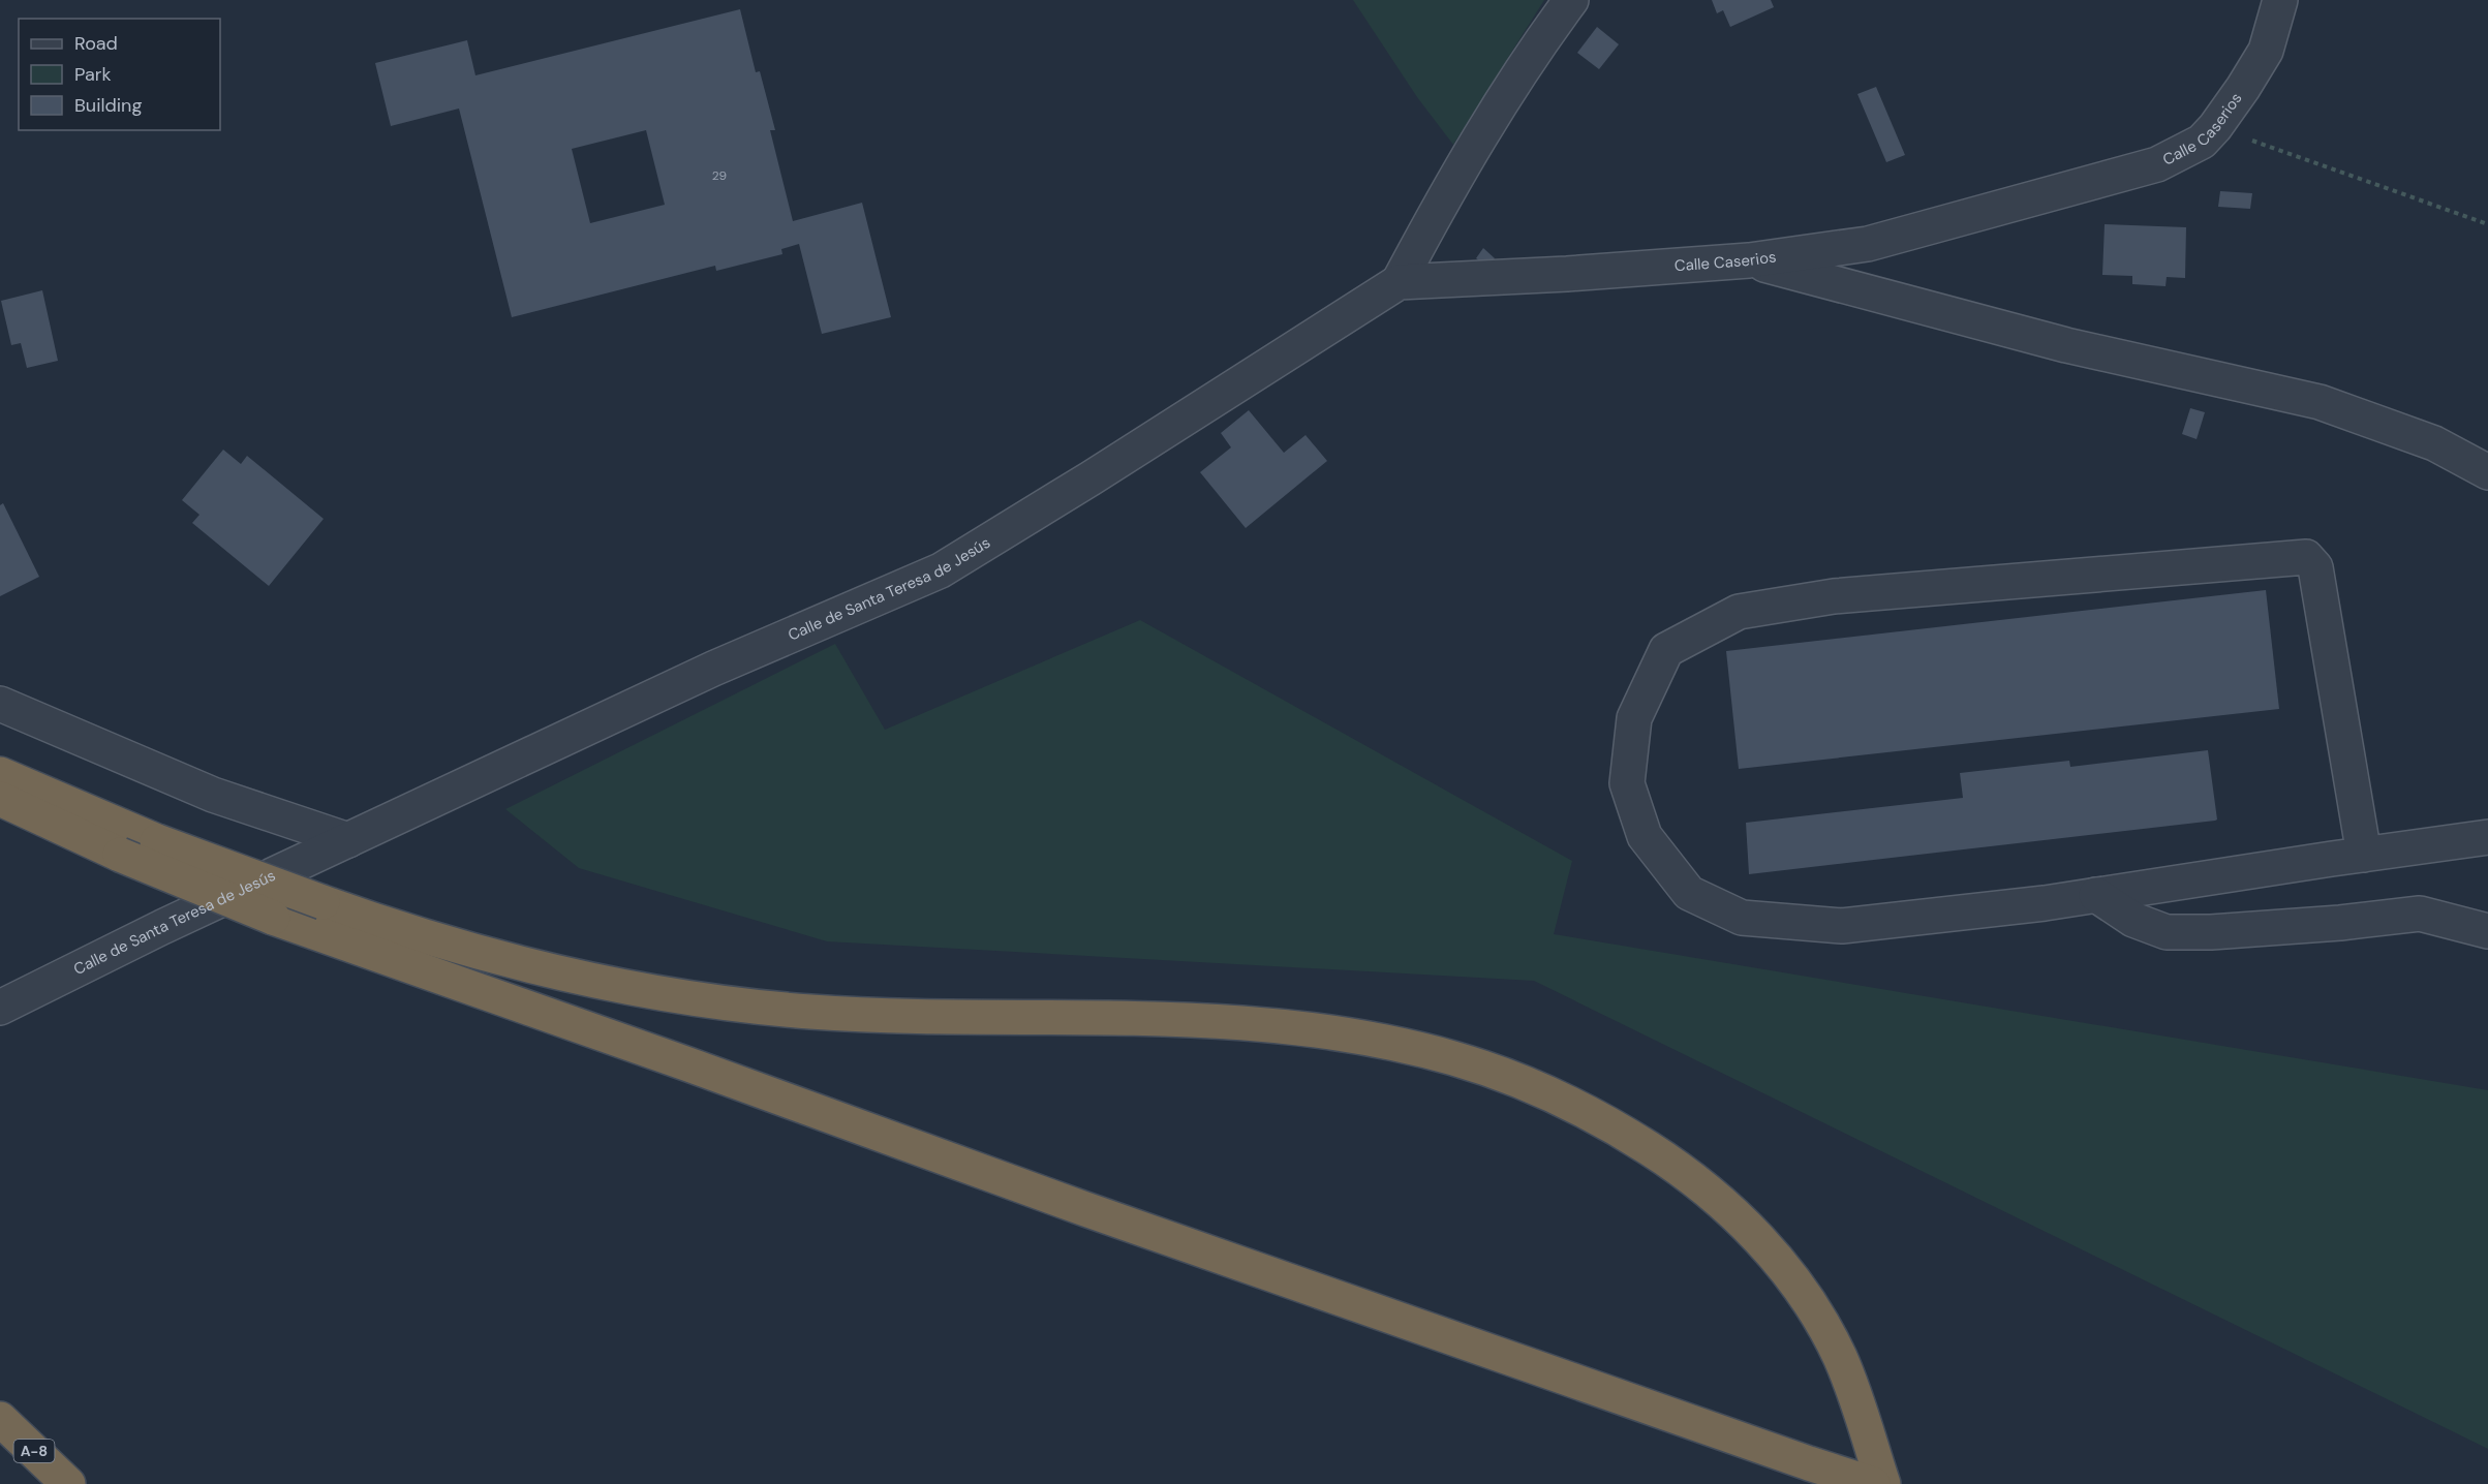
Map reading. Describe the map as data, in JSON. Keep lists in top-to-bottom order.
{
  "streets": {
    "highway": ["A-8"],
    "street": ["Calle Caserios", "Calle de Santa Teresa de Jesús"]
  },
  "crossings": [
    ["Calle Caserios", "Calle de Santa Teresa de Jesús"]
  ],
  "house_numbers": ["29"],
  "legend": ["Road", "Park", "Building"]
}
